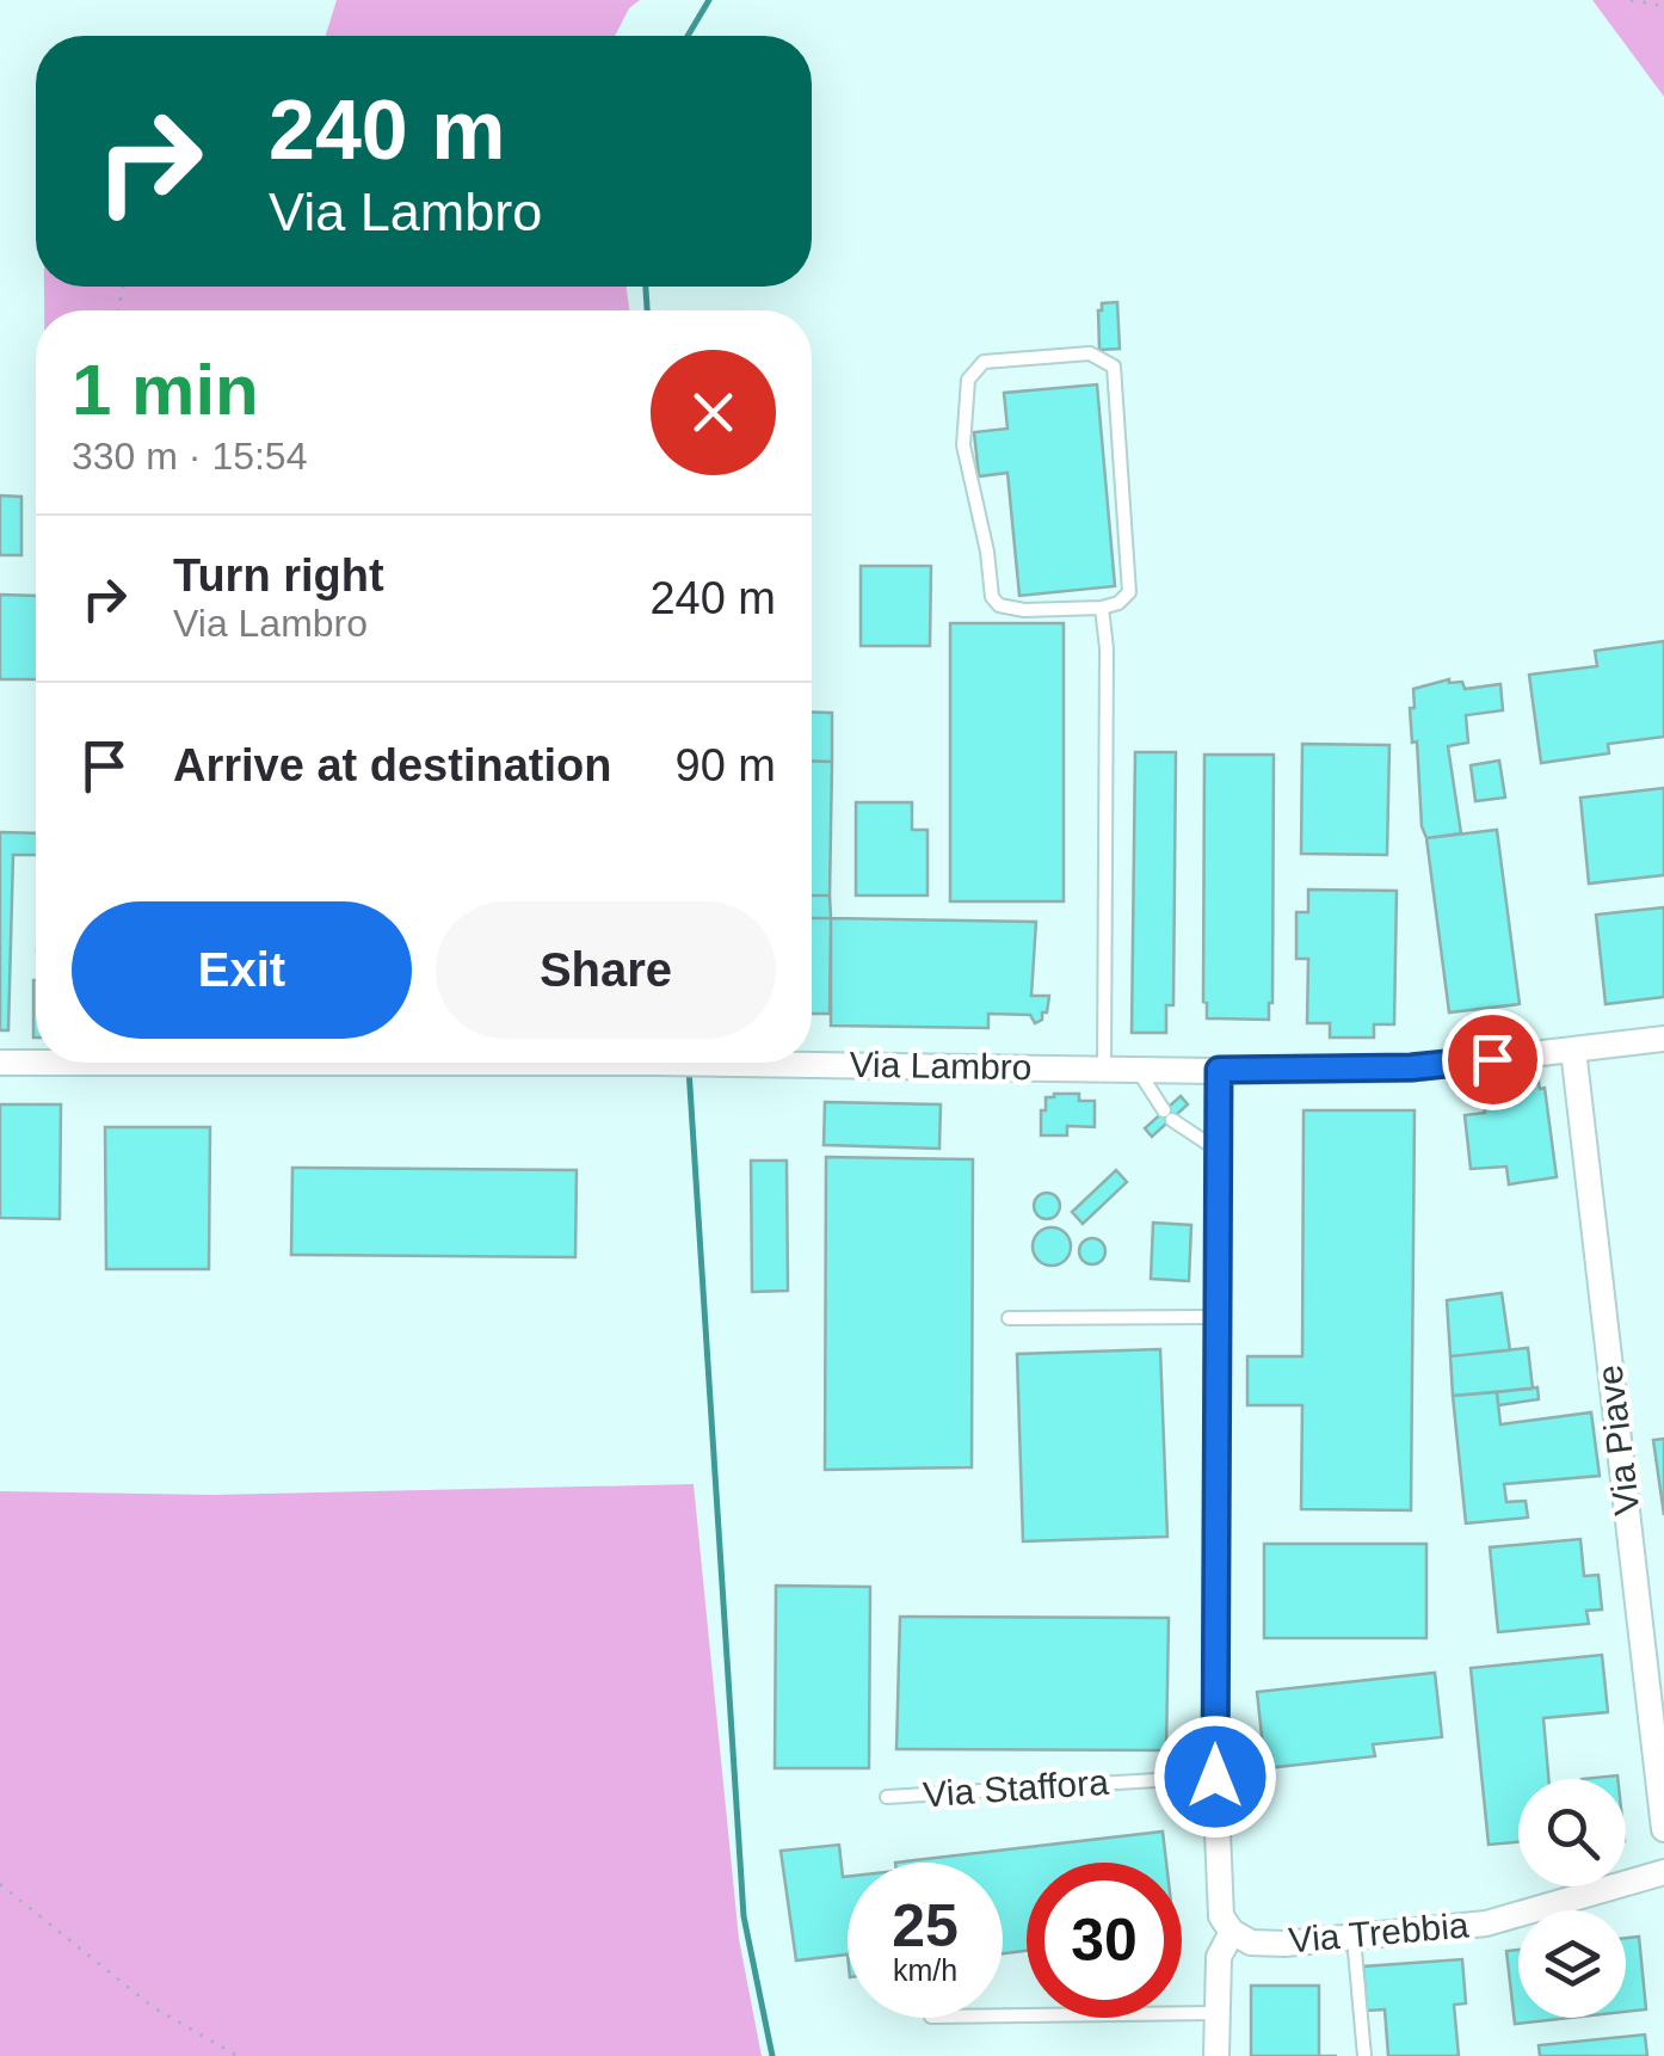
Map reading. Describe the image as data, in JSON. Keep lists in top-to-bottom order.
{
  "streets": {
    "street": ["Via Lambro", "Via Piave", "Via Trebbia"],
    "lane": ["Via Staffora"]
  },
  "crossings": [
    ["Via Lambro", "Via Piave"]
  ],
  "page": {
    "turn": ["240 m", "Via Lambro"],
    "heading": ["1 min", "330 m · 15:54"],
    "list": [
      {
        "name": "Turn right",
        "note": "Via Lambro",
        "value": "240 m"
      },
      {
        "name": "Arrive at destination",
        "value": "90 m"
      }
    ],
    "buttons": ["Exit", "Share"],
    "speed": "25 km/h",
    "limit": "30"
  }
}
